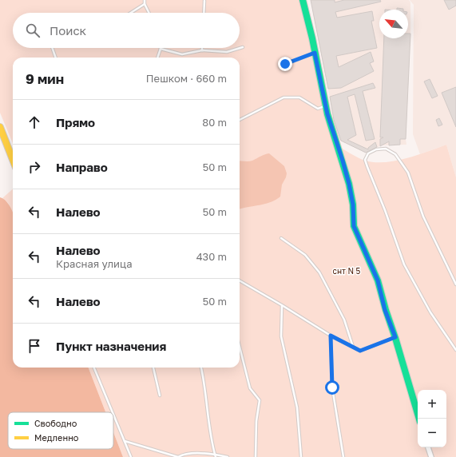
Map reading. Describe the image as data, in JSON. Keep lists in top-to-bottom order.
{
  "parks": ["снт N 5"],
  "legend": ["Свободно", "Медленно"],
  "north": "top left",
  "page": {
    "search": "Поиск",
    "heading": ["9 мин", "Пешком · 660 m"],
    "list": [
      ["Прямо", "80 m"],
      ["Направо", "50 m"],
      ["Налево", "50 m"],
      ["Налево", "Красная улица", "430 m"],
      ["Налево", "50 m"],
      "Пункт назначения"
    ],
    "map_buttons": ["+", "−"]
  }
}
